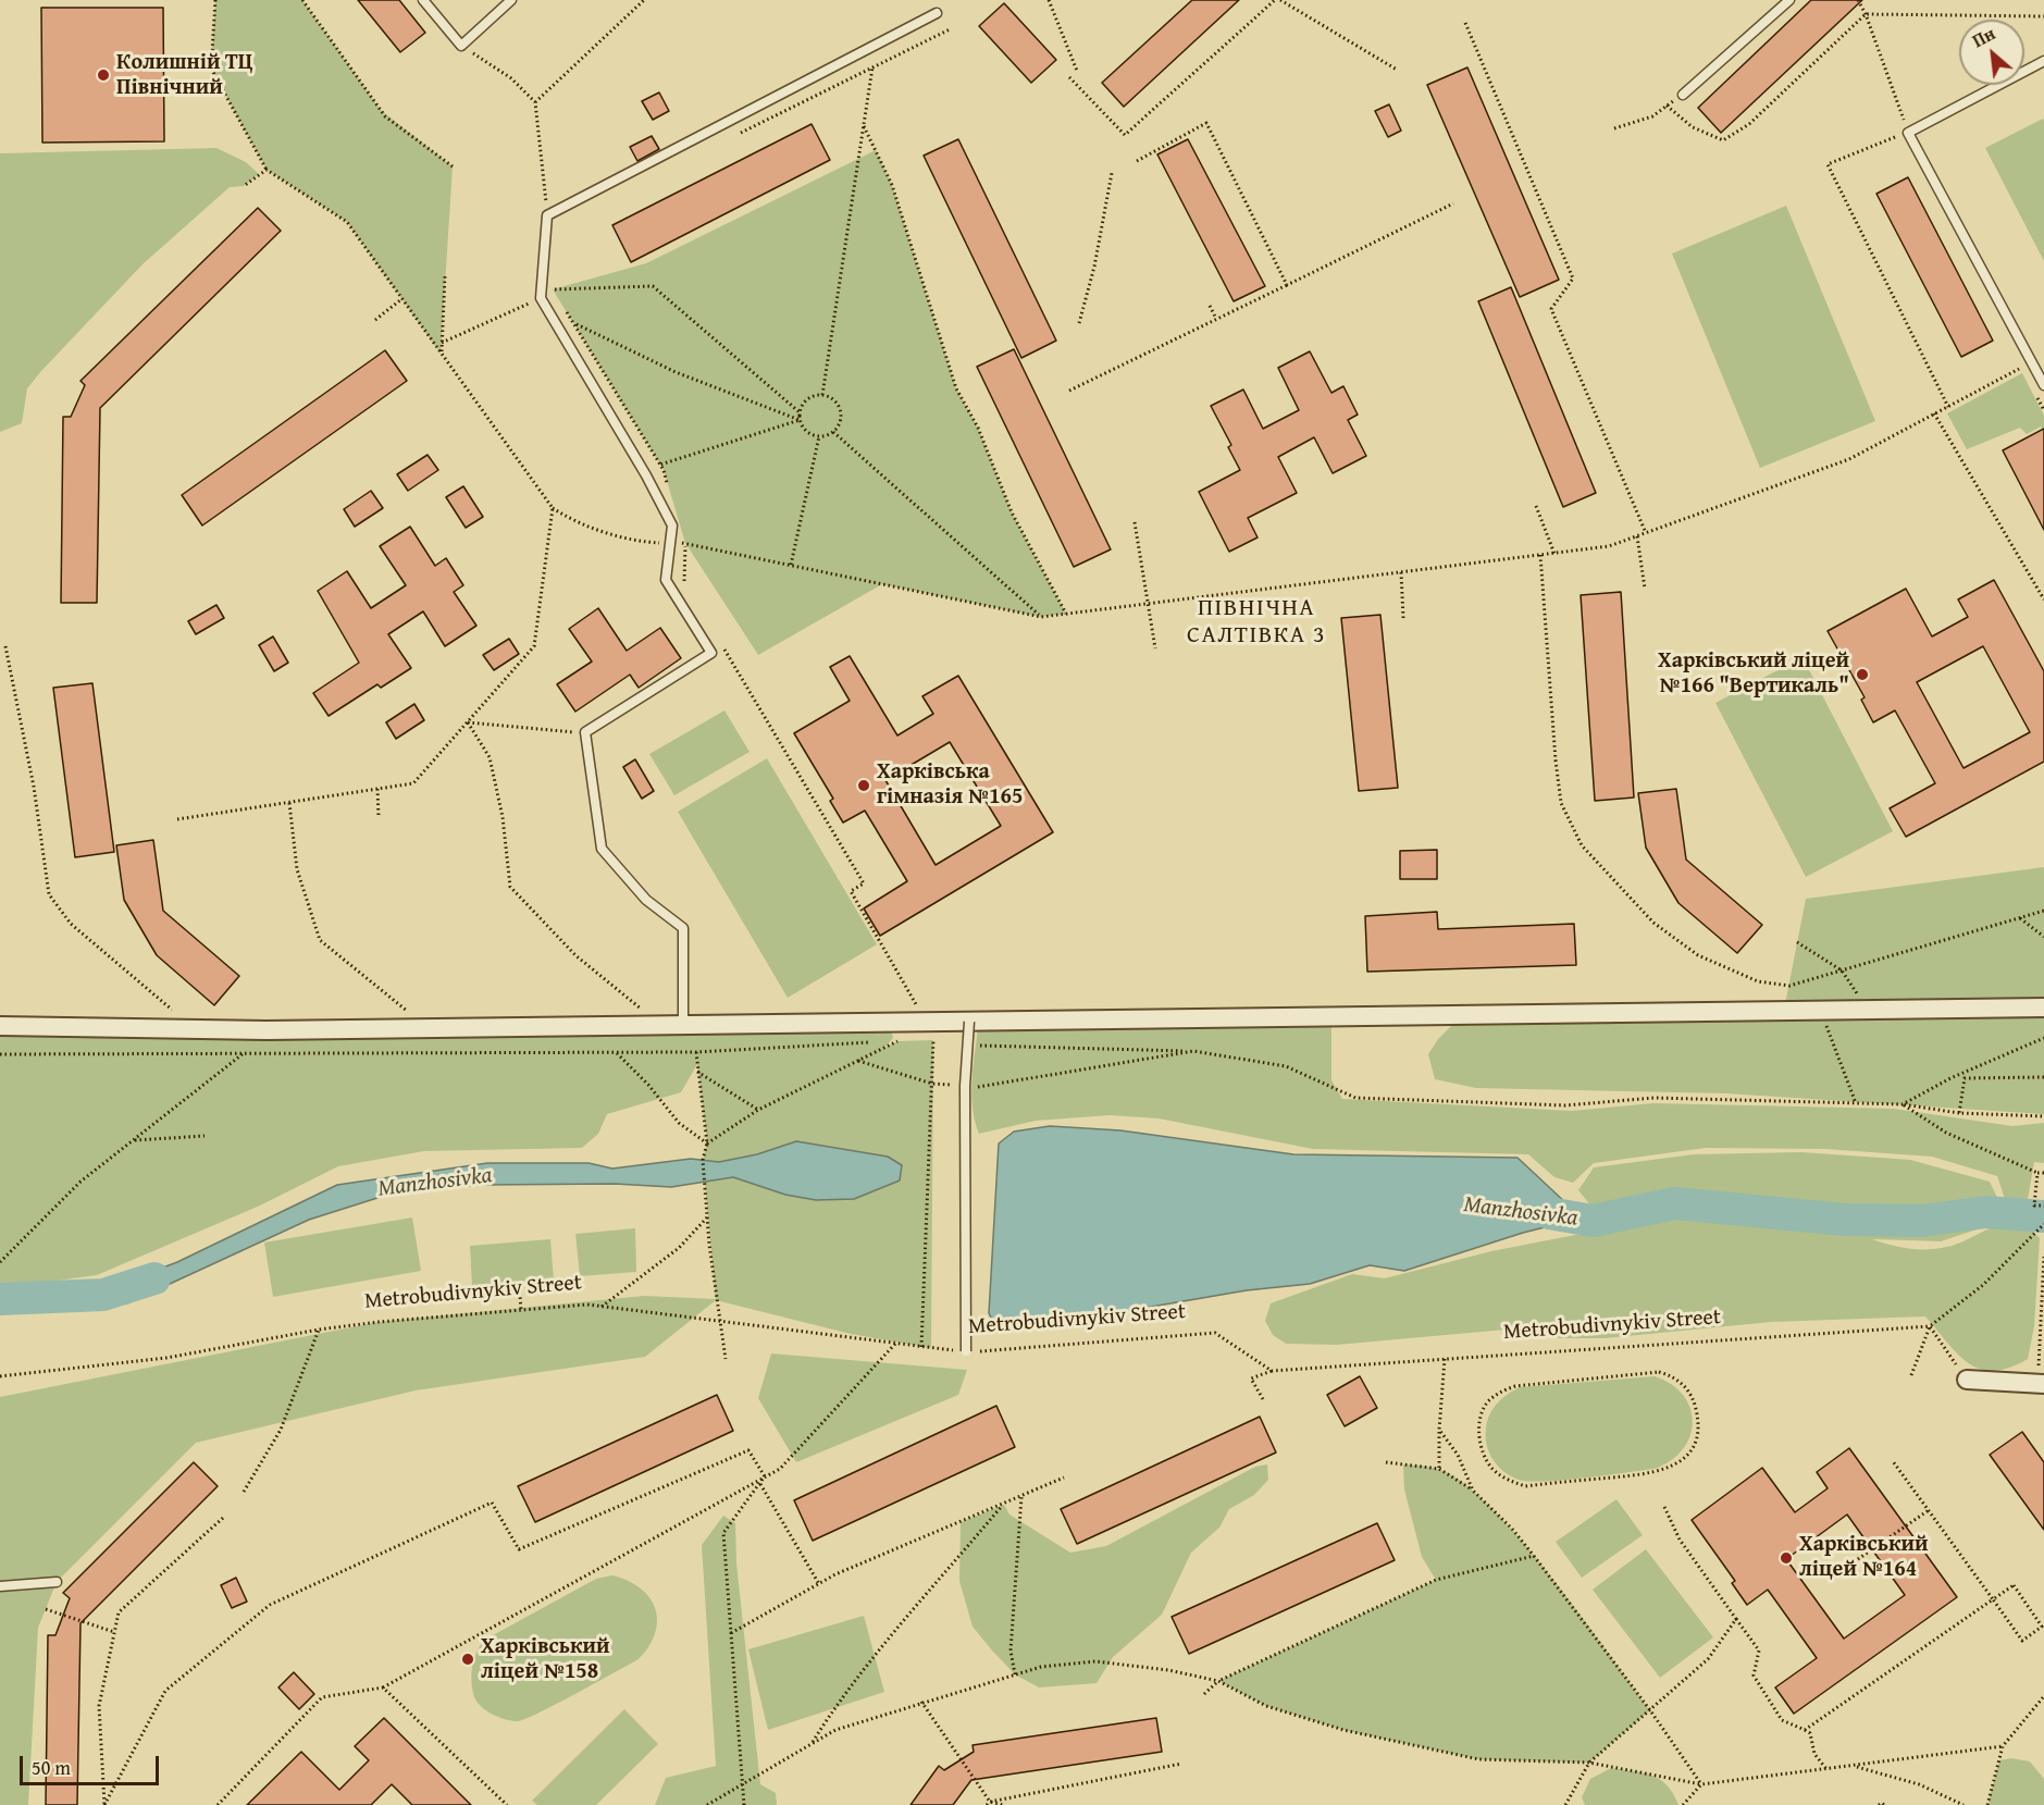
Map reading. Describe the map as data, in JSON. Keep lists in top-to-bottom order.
{
  "streets": {
    "path": ["Metrobudivnykiv Street"]
  },
  "districts": ["ПІВНІЧНА САЛТІВКА 3"],
  "water": ["Manzhosivka"],
  "places": [
    "Колишній ТЦ Північний",
    "Харківський ліцей №166 \"Вертикаль\"",
    "Харківська гімназія №165",
    "Харківський ліцей №164",
    "Харківський ліцей №158"
  ],
  "scale_bar": "50 m",
  "north": "top left"
}
